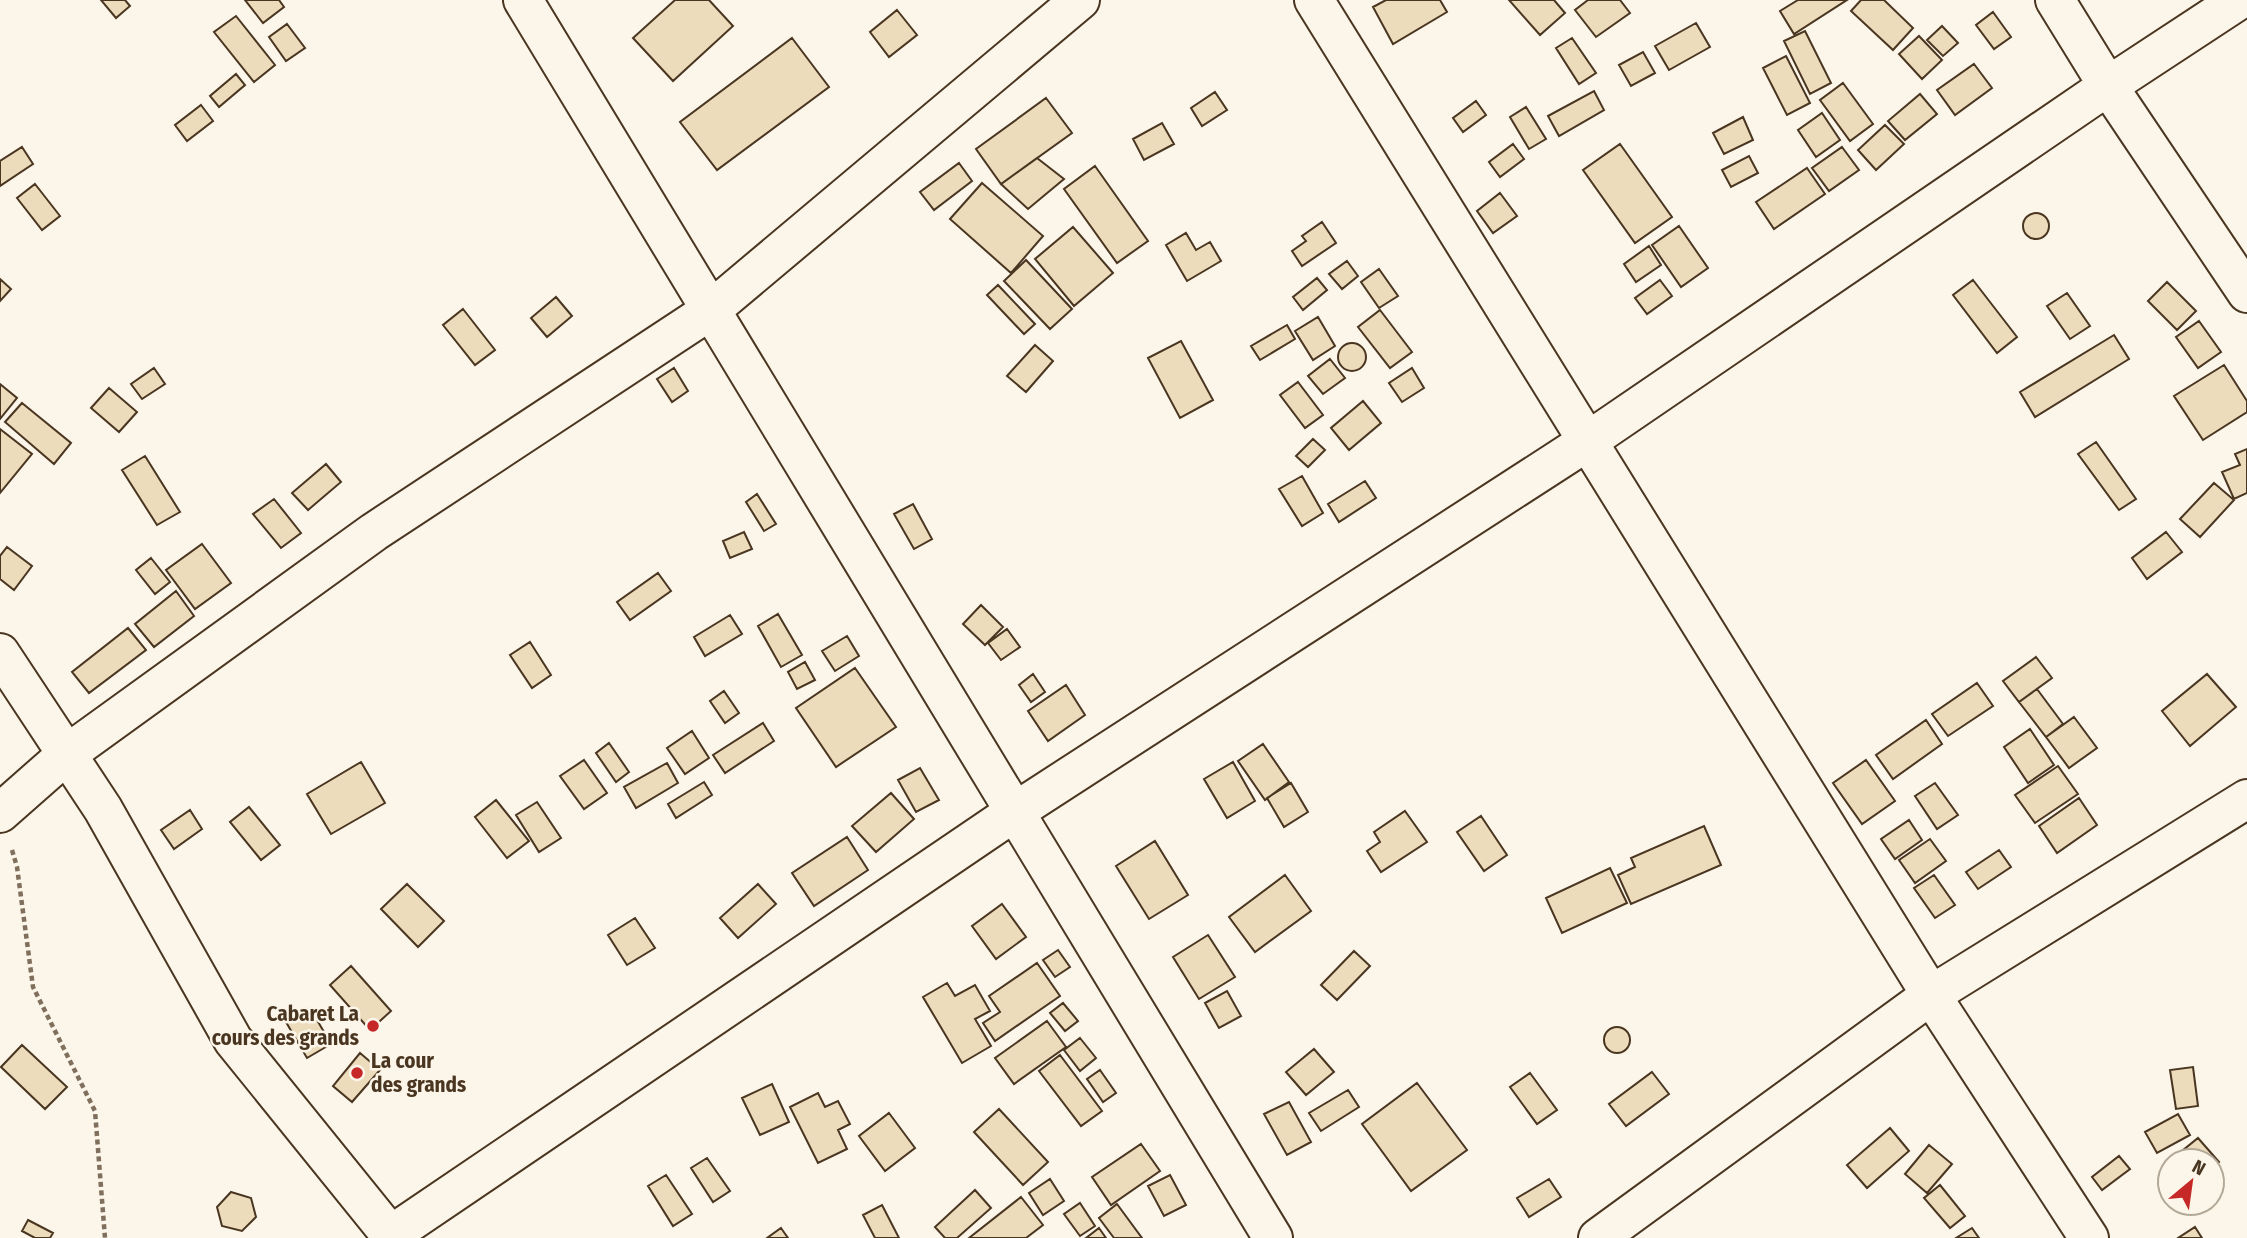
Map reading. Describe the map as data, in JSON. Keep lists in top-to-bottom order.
{
  "places": ["Cabaret La cours des grands", "La cour des grands"],
  "north": "top right"
}
